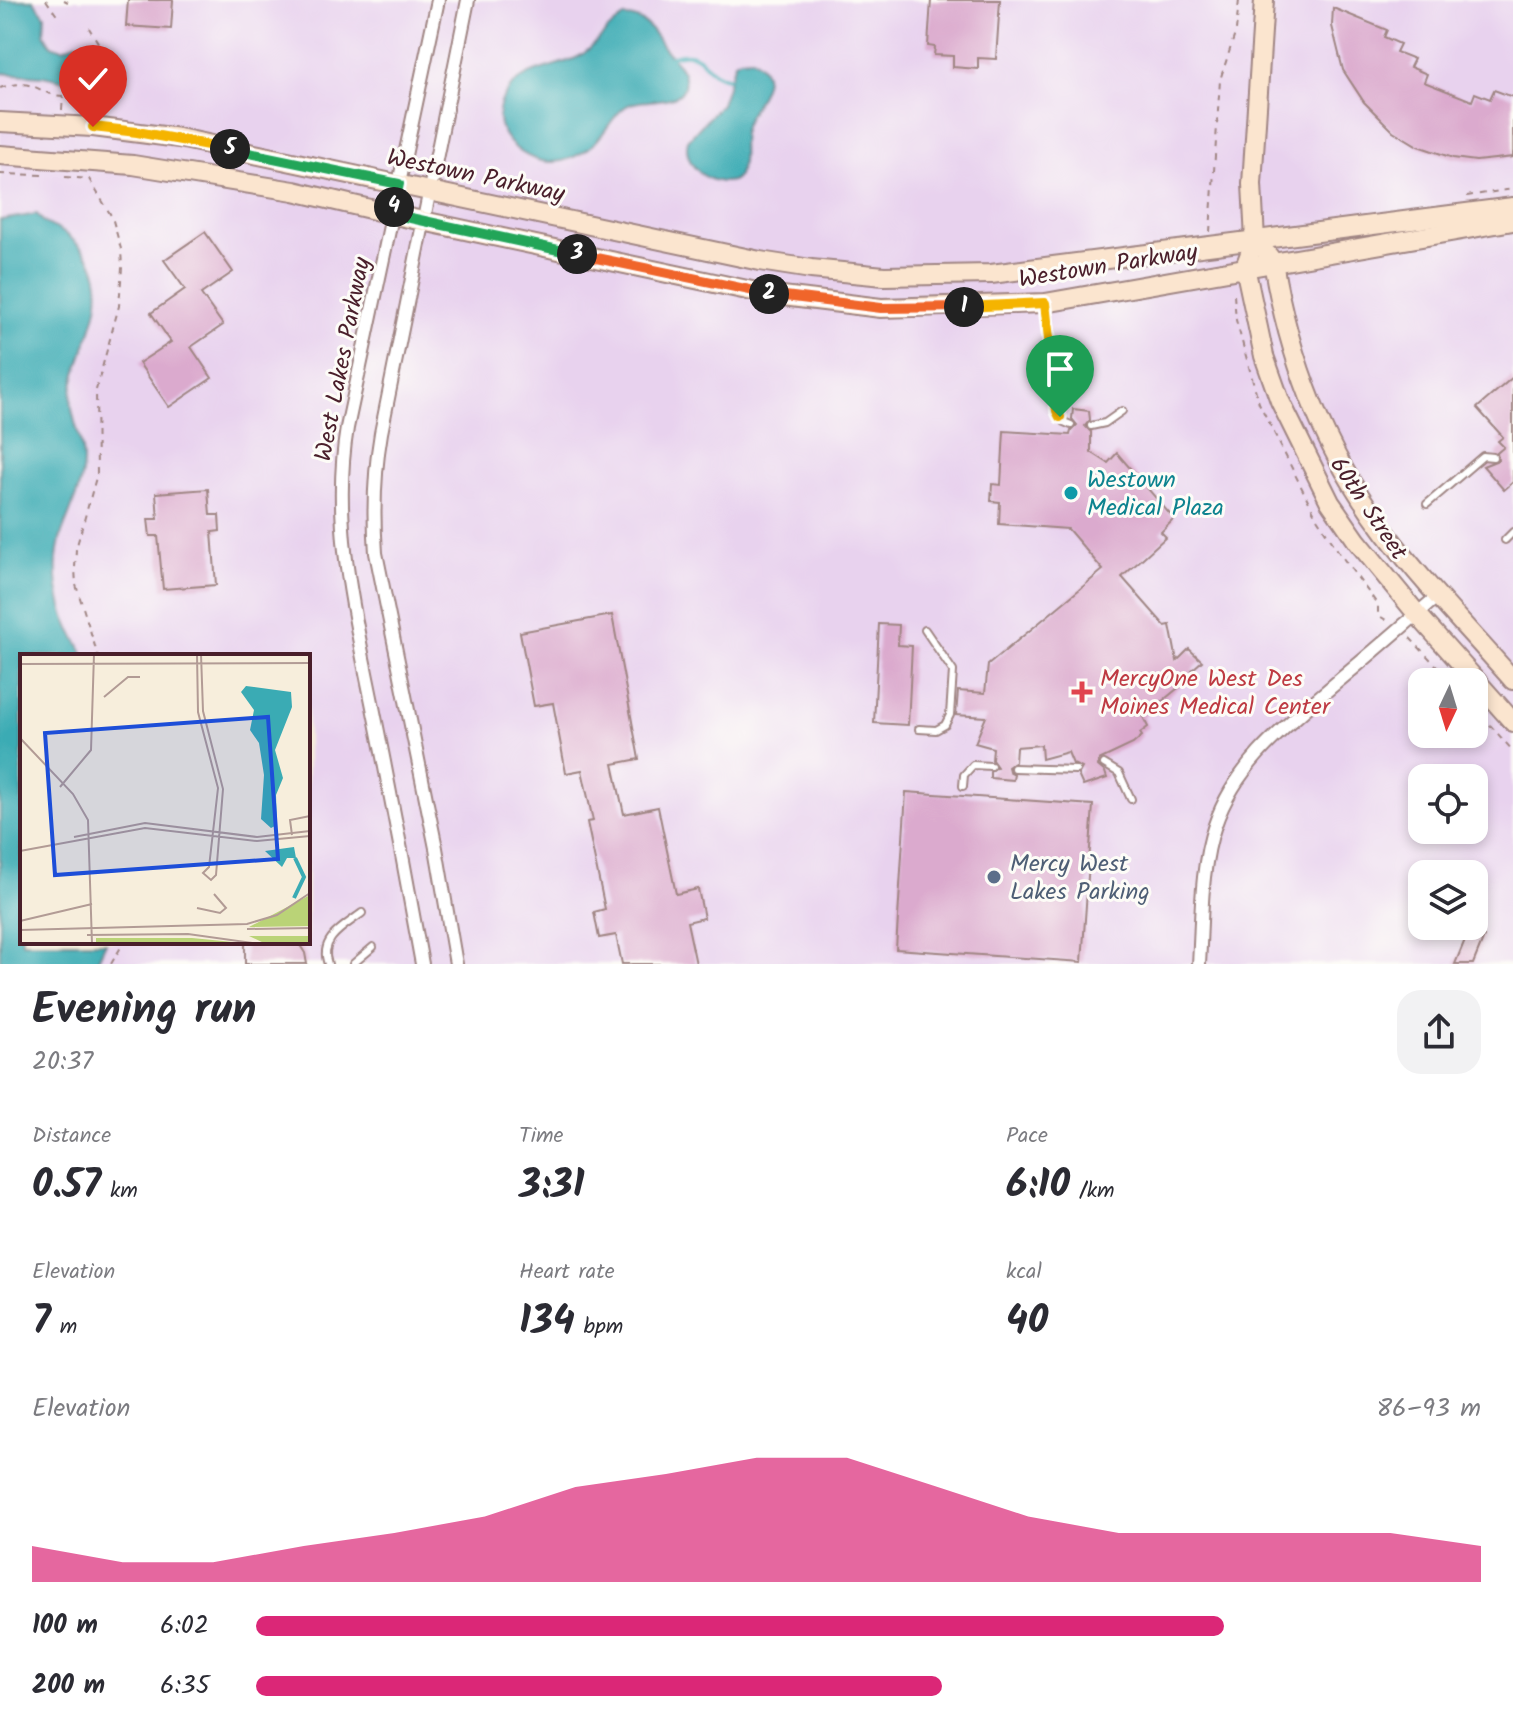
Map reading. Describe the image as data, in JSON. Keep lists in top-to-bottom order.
{
  "streets": {
    "street": ["Westown Parkway", "West Lakes Parkway", "60th Street"]
  },
  "crossings": [
    ["Westown Parkway", "West Lakes Parkway"],
    ["Westown Parkway", "60th Street"]
  ],
  "places": {
    "other": ["Westown Medical Plaza", "Mercy West Lakes Parking"],
    "health": ["MercyOne West Des Moines Medical Center"]
  },
  "north": "bottom",
  "page": {
    "pins": [
      "5",
      "4",
      "3",
      "2",
      "1"
    ],
    "heading": ["Evening run", "20:37"],
    "stats": [
      ["Distance", "0.57 km"],
      ["Time", "3:31"],
      ["Pace", "6:10 /km"],
      ["Elevation", "7 m"],
      ["Heart rate", "134 bpm"],
      ["kcal", "40"]
    ],
    "chart": ["Elevation", "86–93 m"],
    "list": [
      {
        "name": "100 m",
        "note": "6:02"
      },
      {
        "name": "200 m",
        "note": "6:35"
      }
    ]
  }
}
